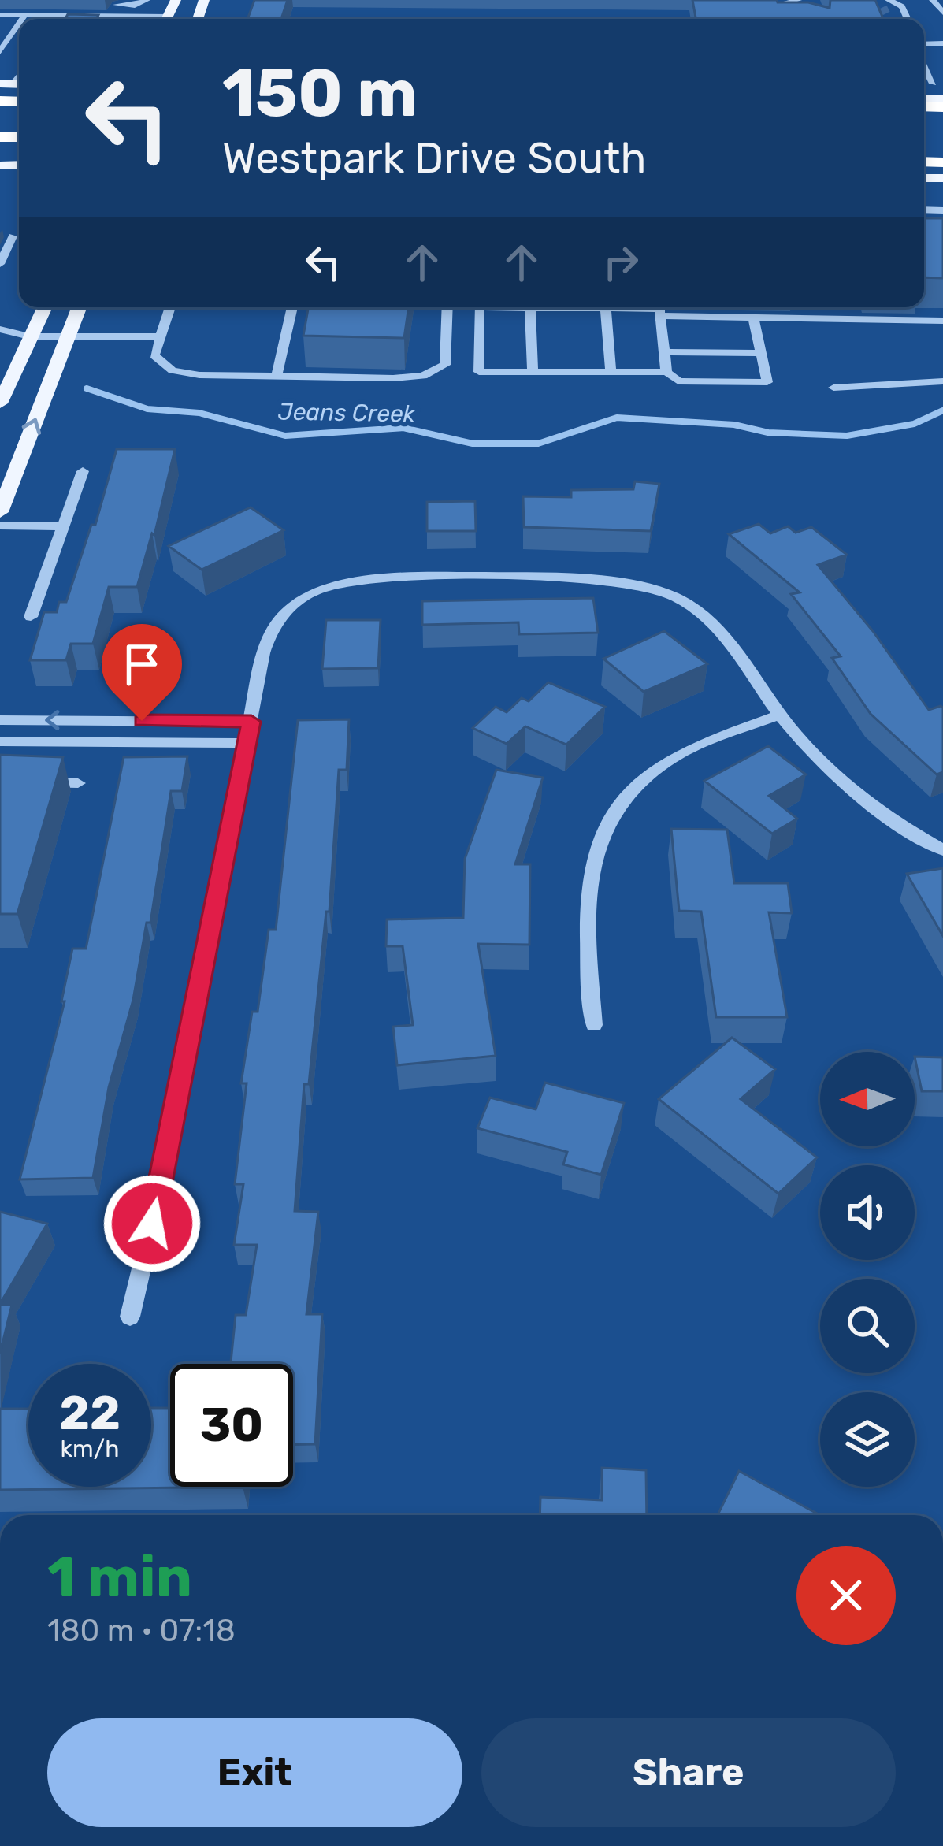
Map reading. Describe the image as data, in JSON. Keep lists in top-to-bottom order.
{
  "water": ["Jeans Creek"],
  "north": "left",
  "page": {
    "turn": ["150 m", "Westpark Drive South"],
    "speed": "22 km/h",
    "limit": "30",
    "heading": ["1 min", "180 m · 07:18"],
    "buttons": ["Exit", "Share"]
  }
}
